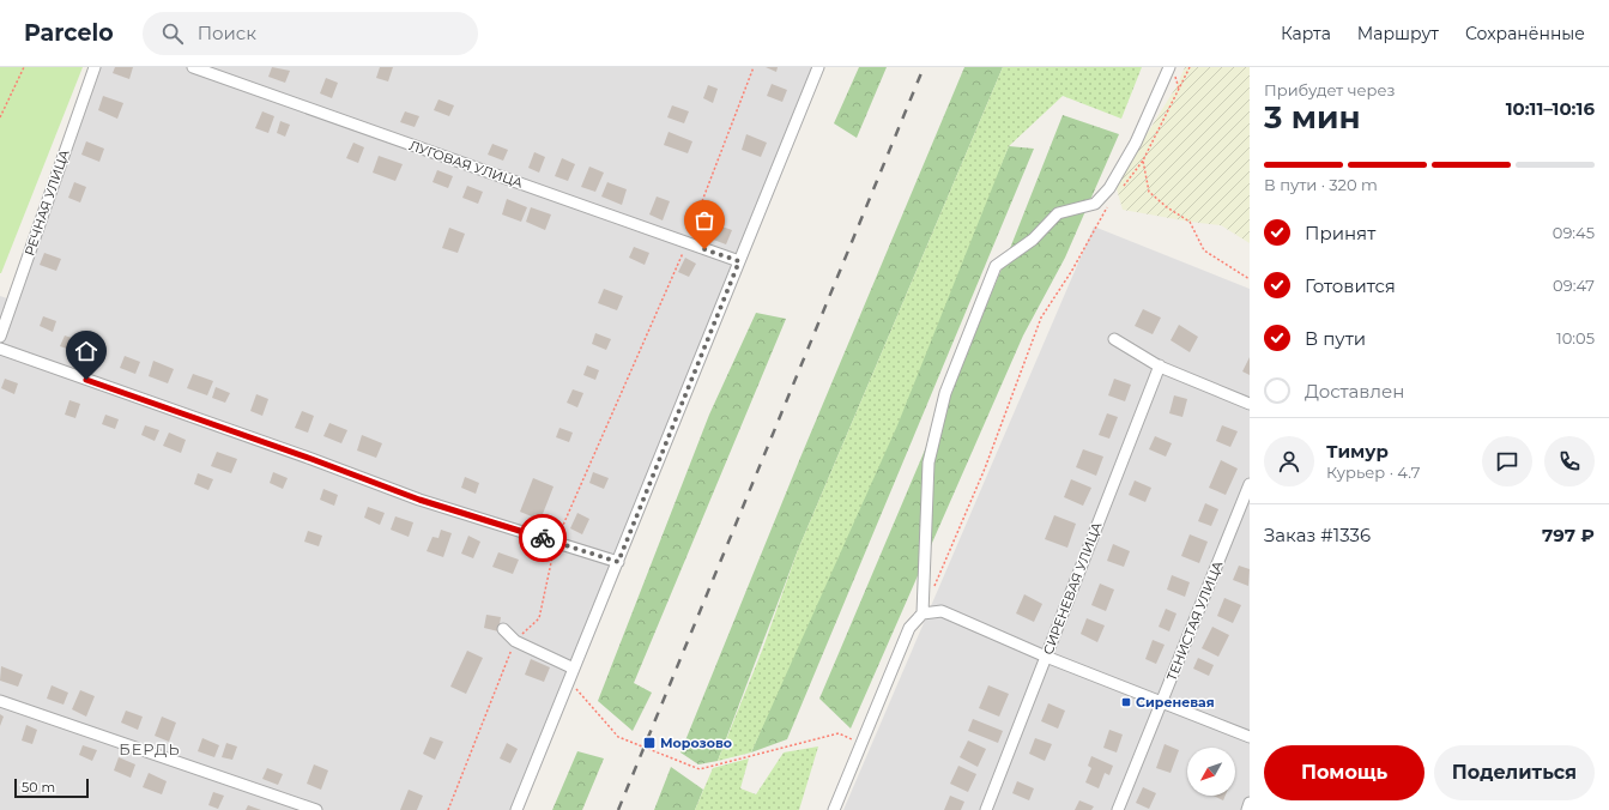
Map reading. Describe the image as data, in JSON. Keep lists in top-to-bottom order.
{
  "streets": {
    "street": [
      "ЛУГОВАЯ УЛИЦА",
      "РЕЧНАЯ УЛИЦА",
      "СИРЕНЕВАЯ УЛИЦА",
      "ТЕНИСТАЯ УЛИЦА"
    ]
  },
  "districts": ["БЕРДЬ"],
  "places": {
    "transit": ["Сиреневая", "Морозово"]
  },
  "scale_bar": "50 m",
  "north": "bottom left",
  "page": {
    "header": "Parcelo",
    "search": "Поиск",
    "nav": ["Карта", "Маршрут", "Сохранённые"],
    "heading": ["3 мин", "Прибудет через", "10:11–10:16"],
    "panel": [
      "Тимур",
      "Курьер · 4.7",
      "Заказ #1336",
      "797 ₽"
    ],
    "bar": "В пути · 320 m",
    "list": [
      ["Принят", "09:45"],
      ["Готовится", "09:47"],
      ["В пути", "10:05"],
      "Доставлен"
    ],
    "buttons": ["Помощь", "Поделиться"],
    "scale": "50 m"
  }
}
